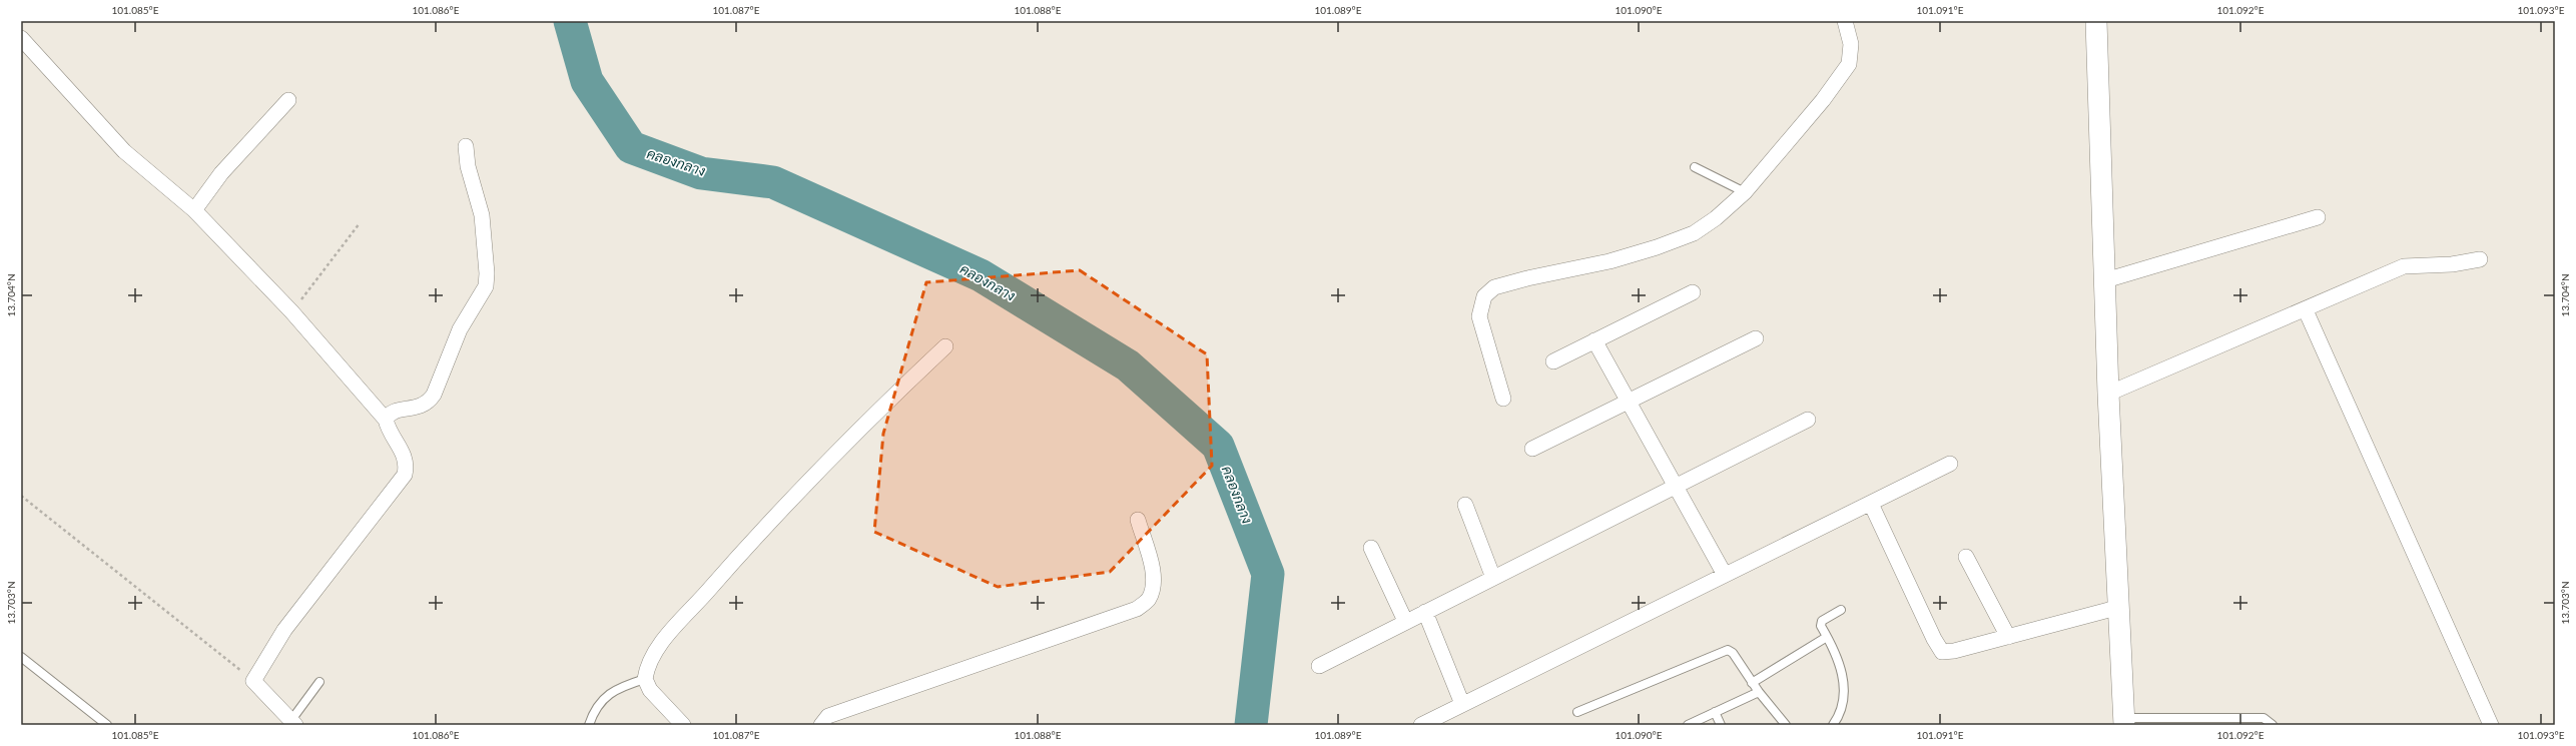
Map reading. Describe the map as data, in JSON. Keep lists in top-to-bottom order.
{
  "water": ["คลองกลาง"],
  "coordinates": [
    "101.085°E",
    "101.086°E",
    "101.087°E",
    "101.088°E",
    "101.089°E",
    "101.090°E",
    "101.091°E",
    "101.092°E",
    "101.093°E",
    "13.704°N",
    "13.703°N"
  ]
}
